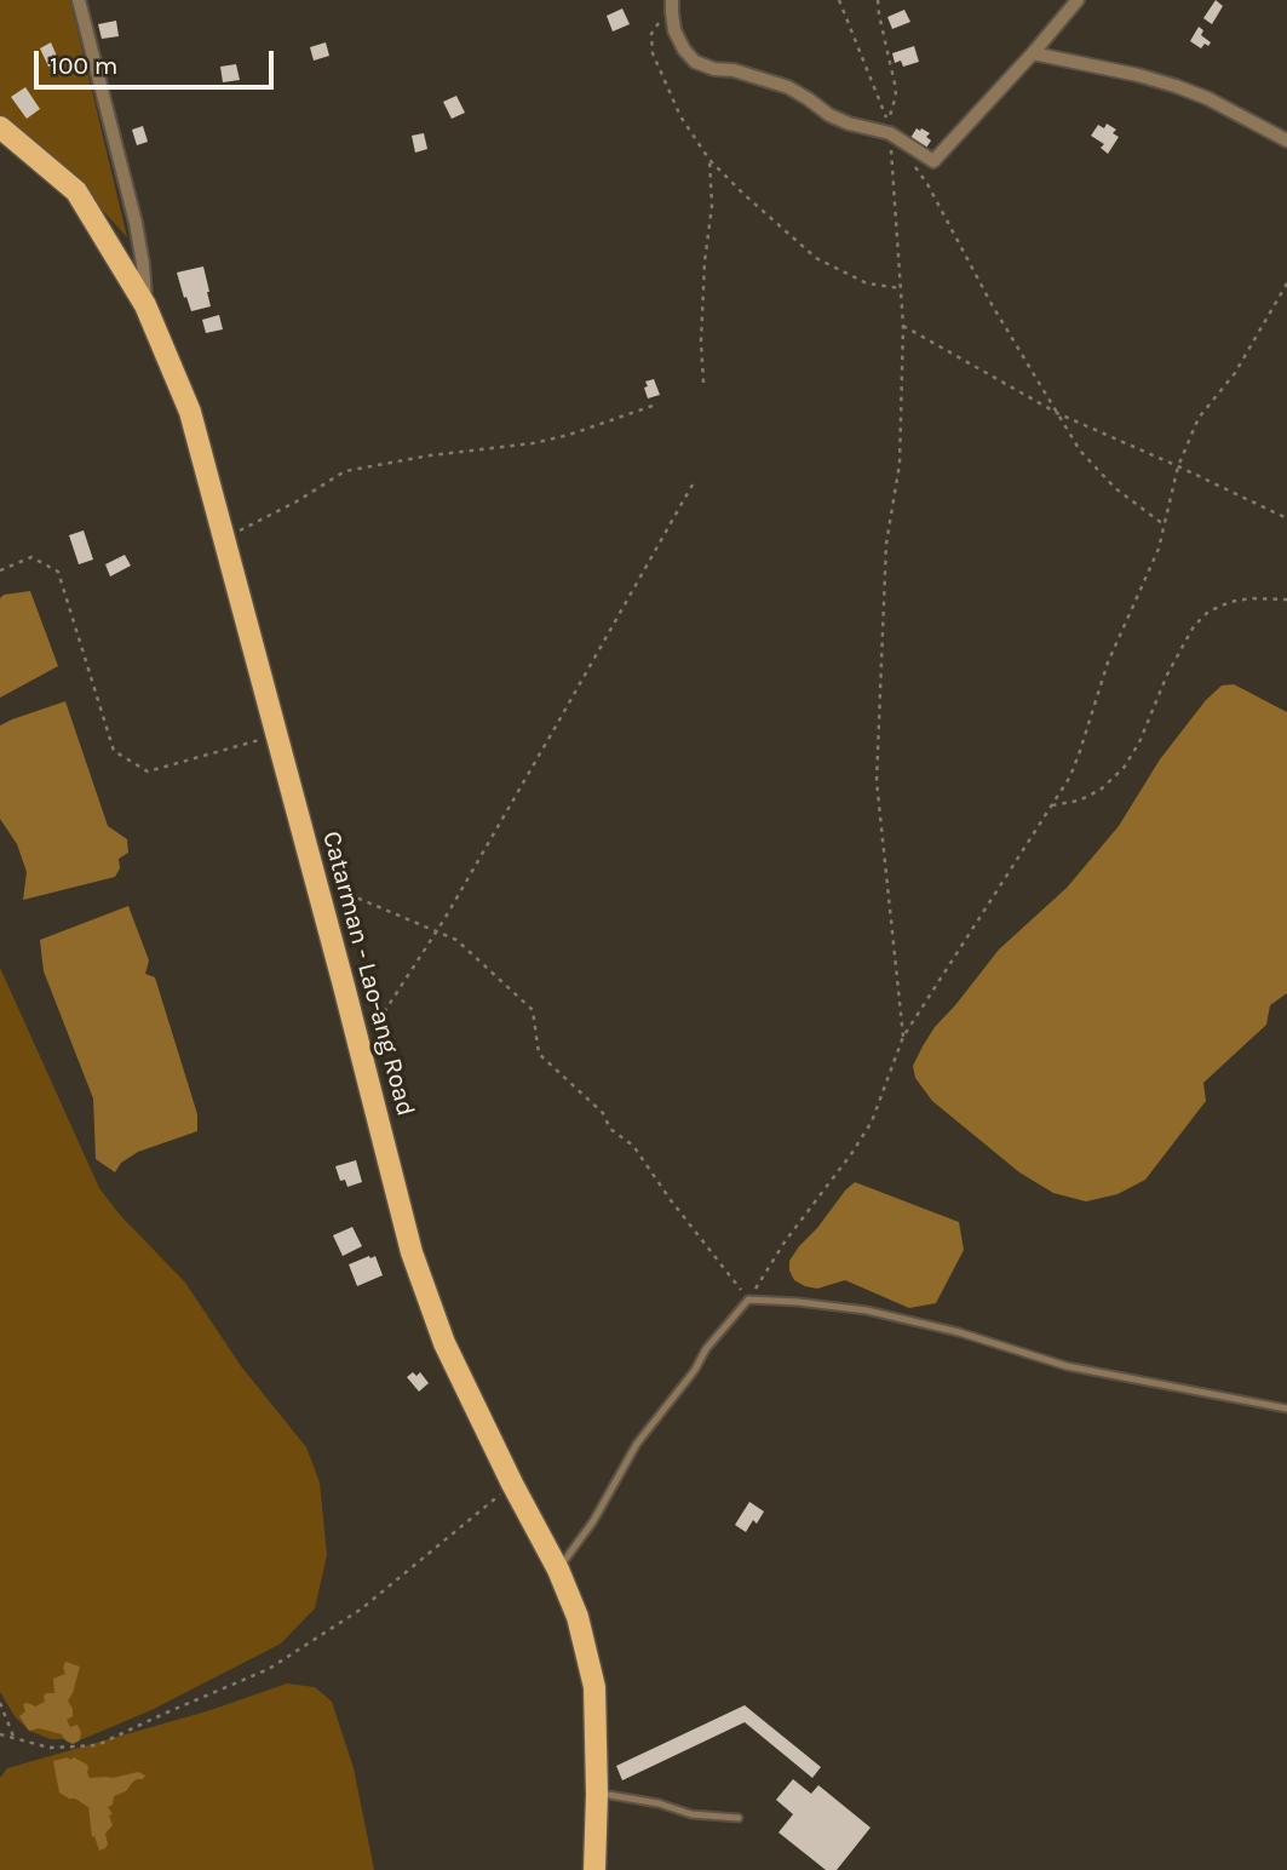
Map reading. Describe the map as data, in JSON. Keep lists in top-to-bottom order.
{
  "streets": {
    "main road": ["Catarman - Lao-ang Road"]
  },
  "scale_bar": "100 m"
}
